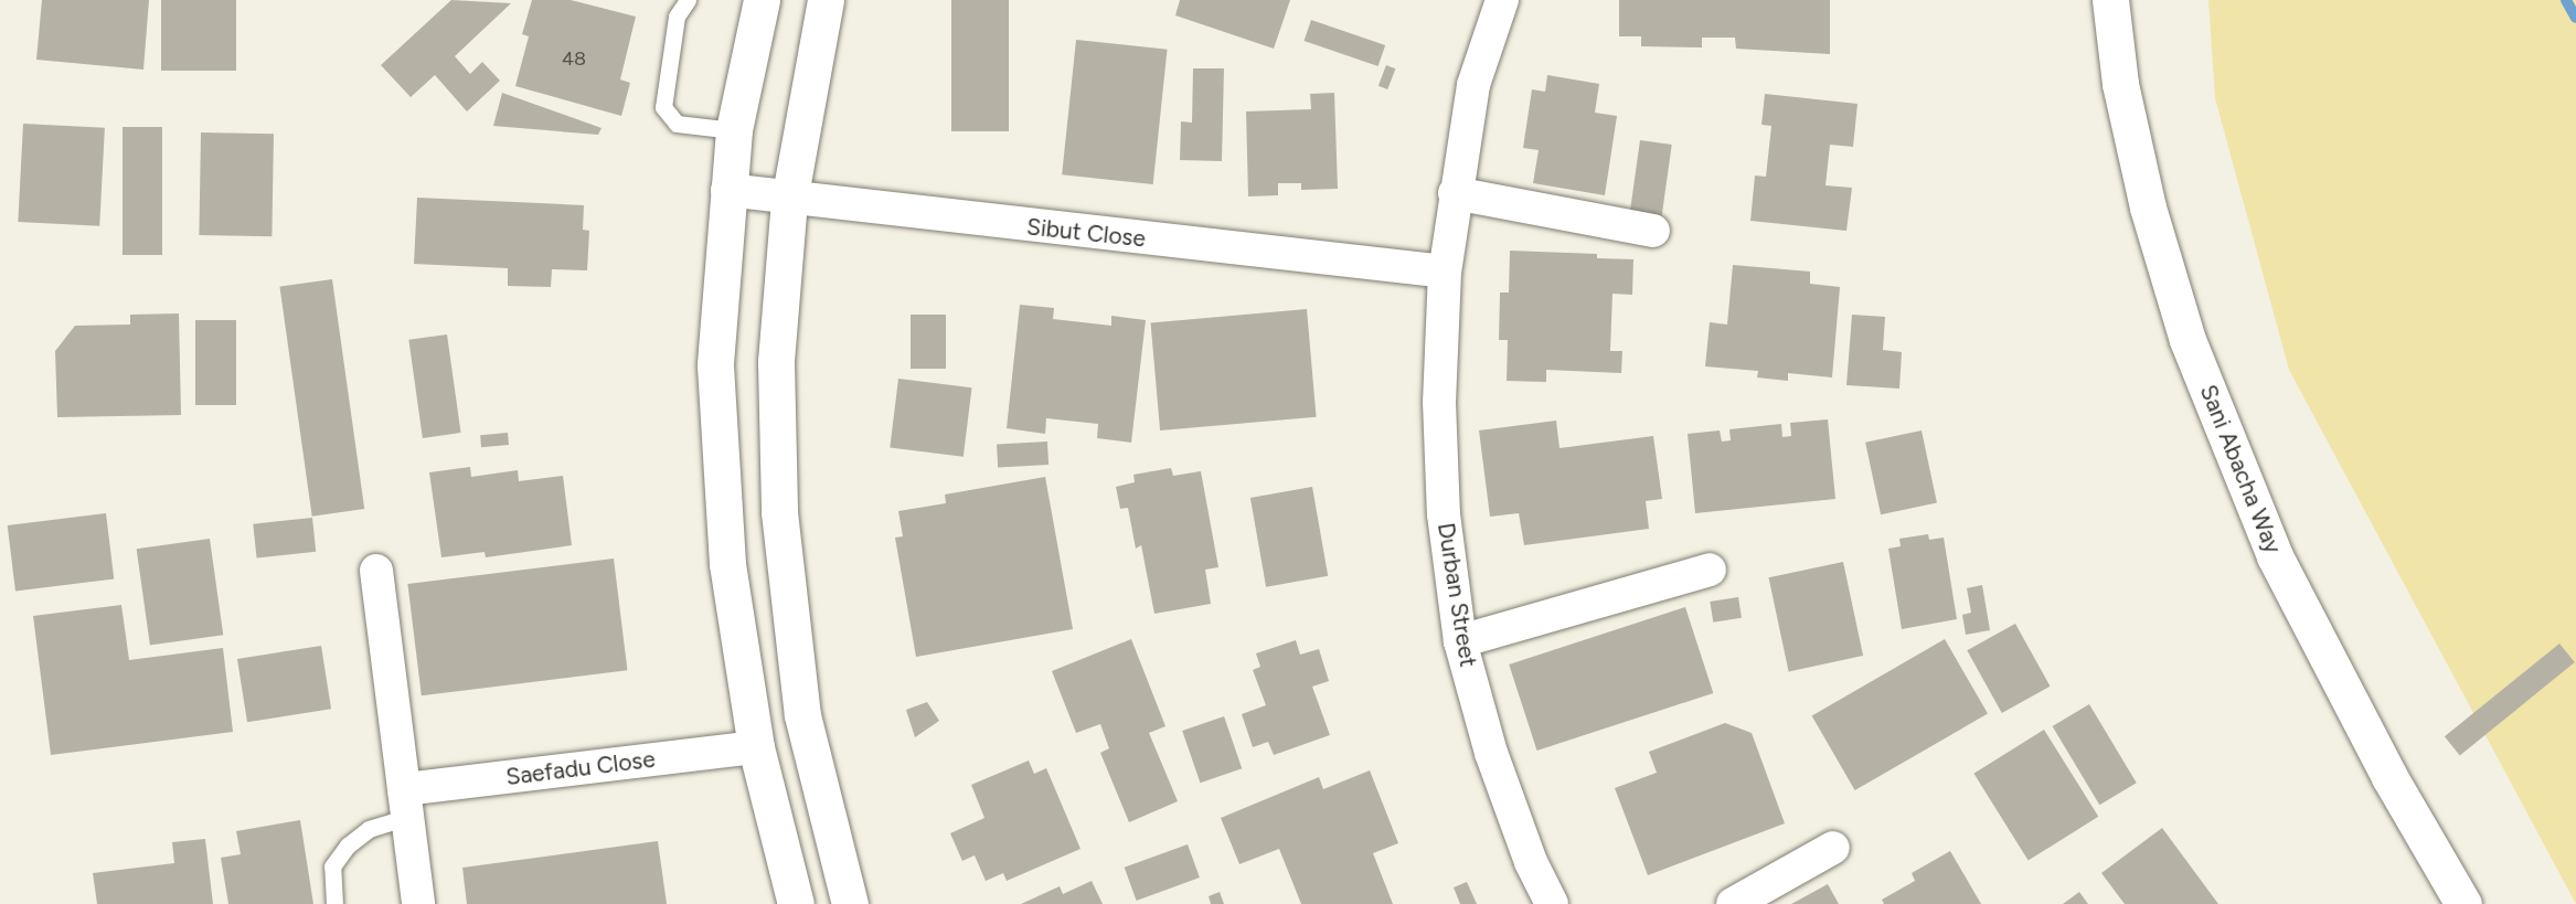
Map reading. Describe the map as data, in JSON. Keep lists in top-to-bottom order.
{
  "streets": {
    "main road": ["Sani Abacha Way"],
    "street": ["Sibut Close", "Durban Street", "Saefadu Close"]
  },
  "crossings": [
    ["Sibut Close", "Durban Street"]
  ],
  "house_numbers": ["48"]
}
